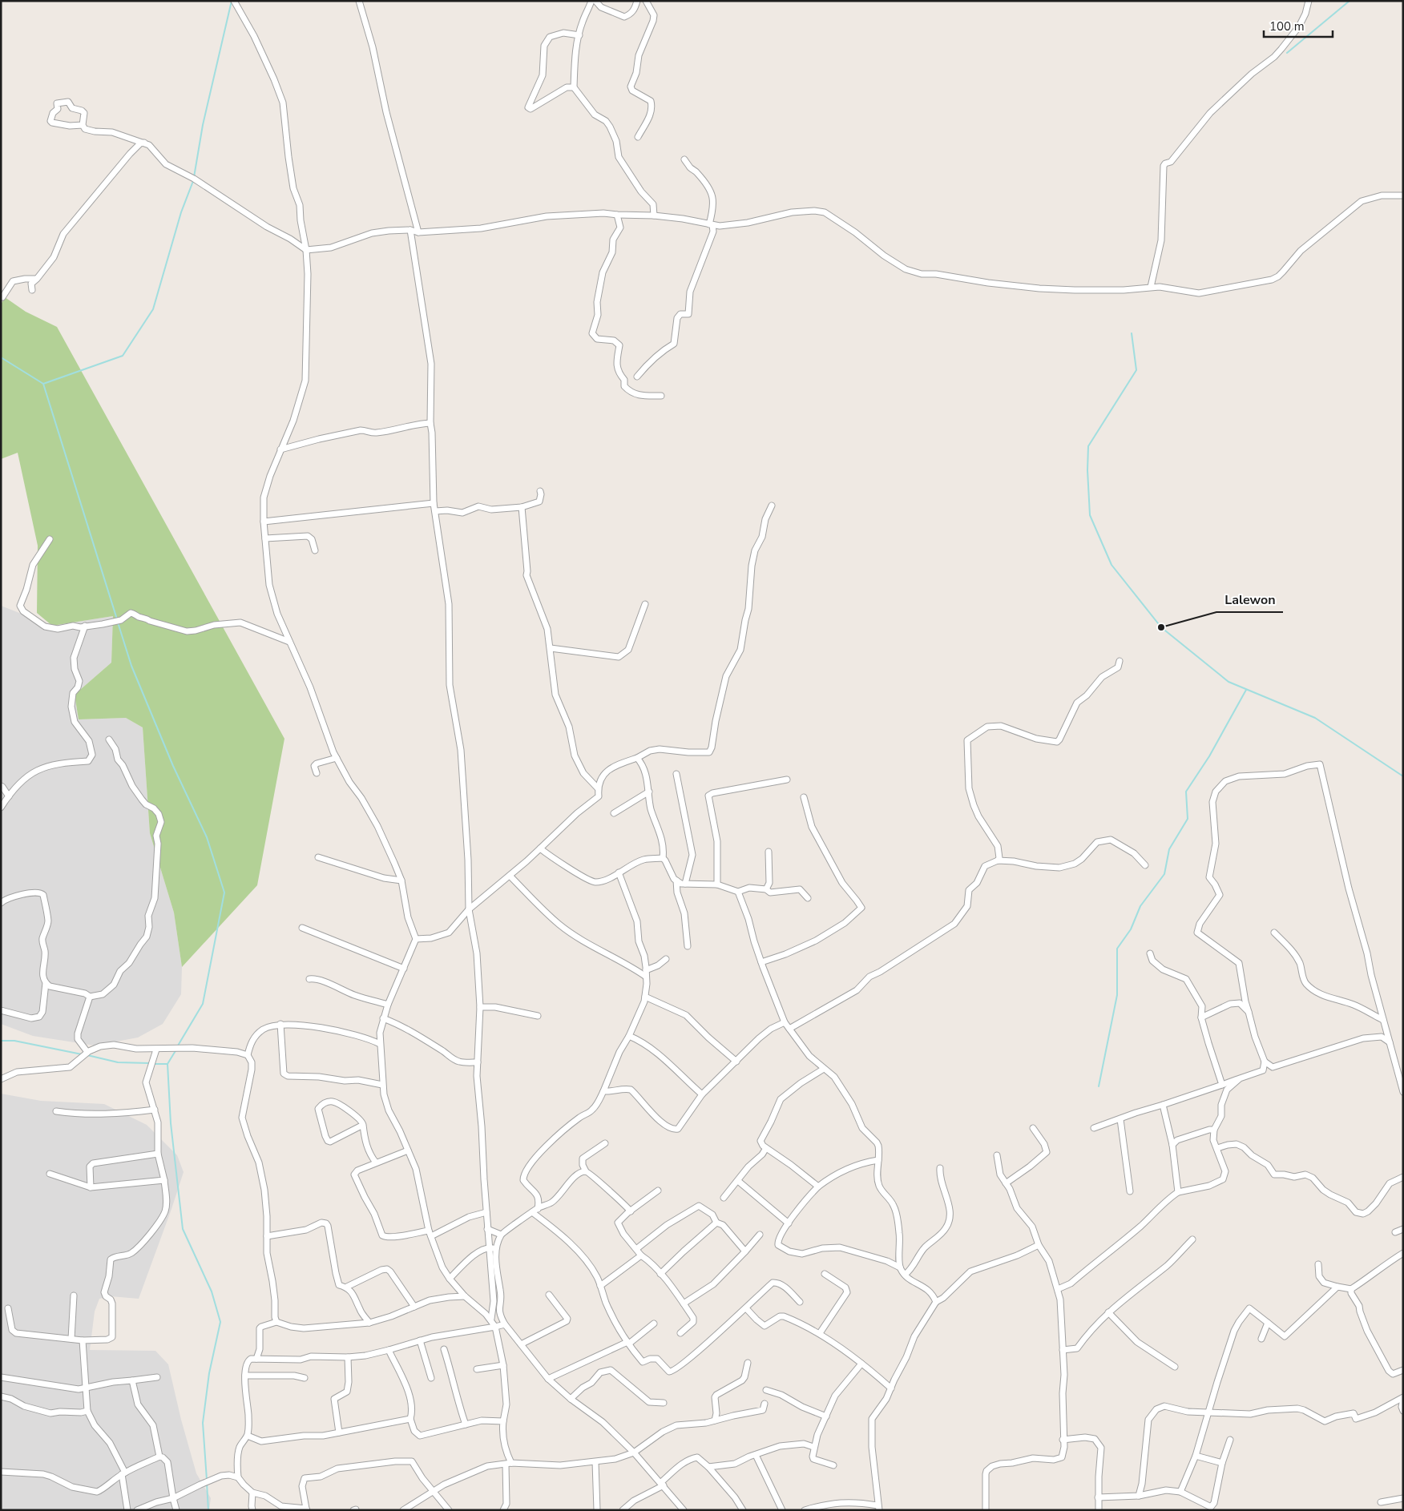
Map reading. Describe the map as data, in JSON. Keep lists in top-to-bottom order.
{
  "places": ["Lalewon"],
  "scale_bar": "100 m"
}
